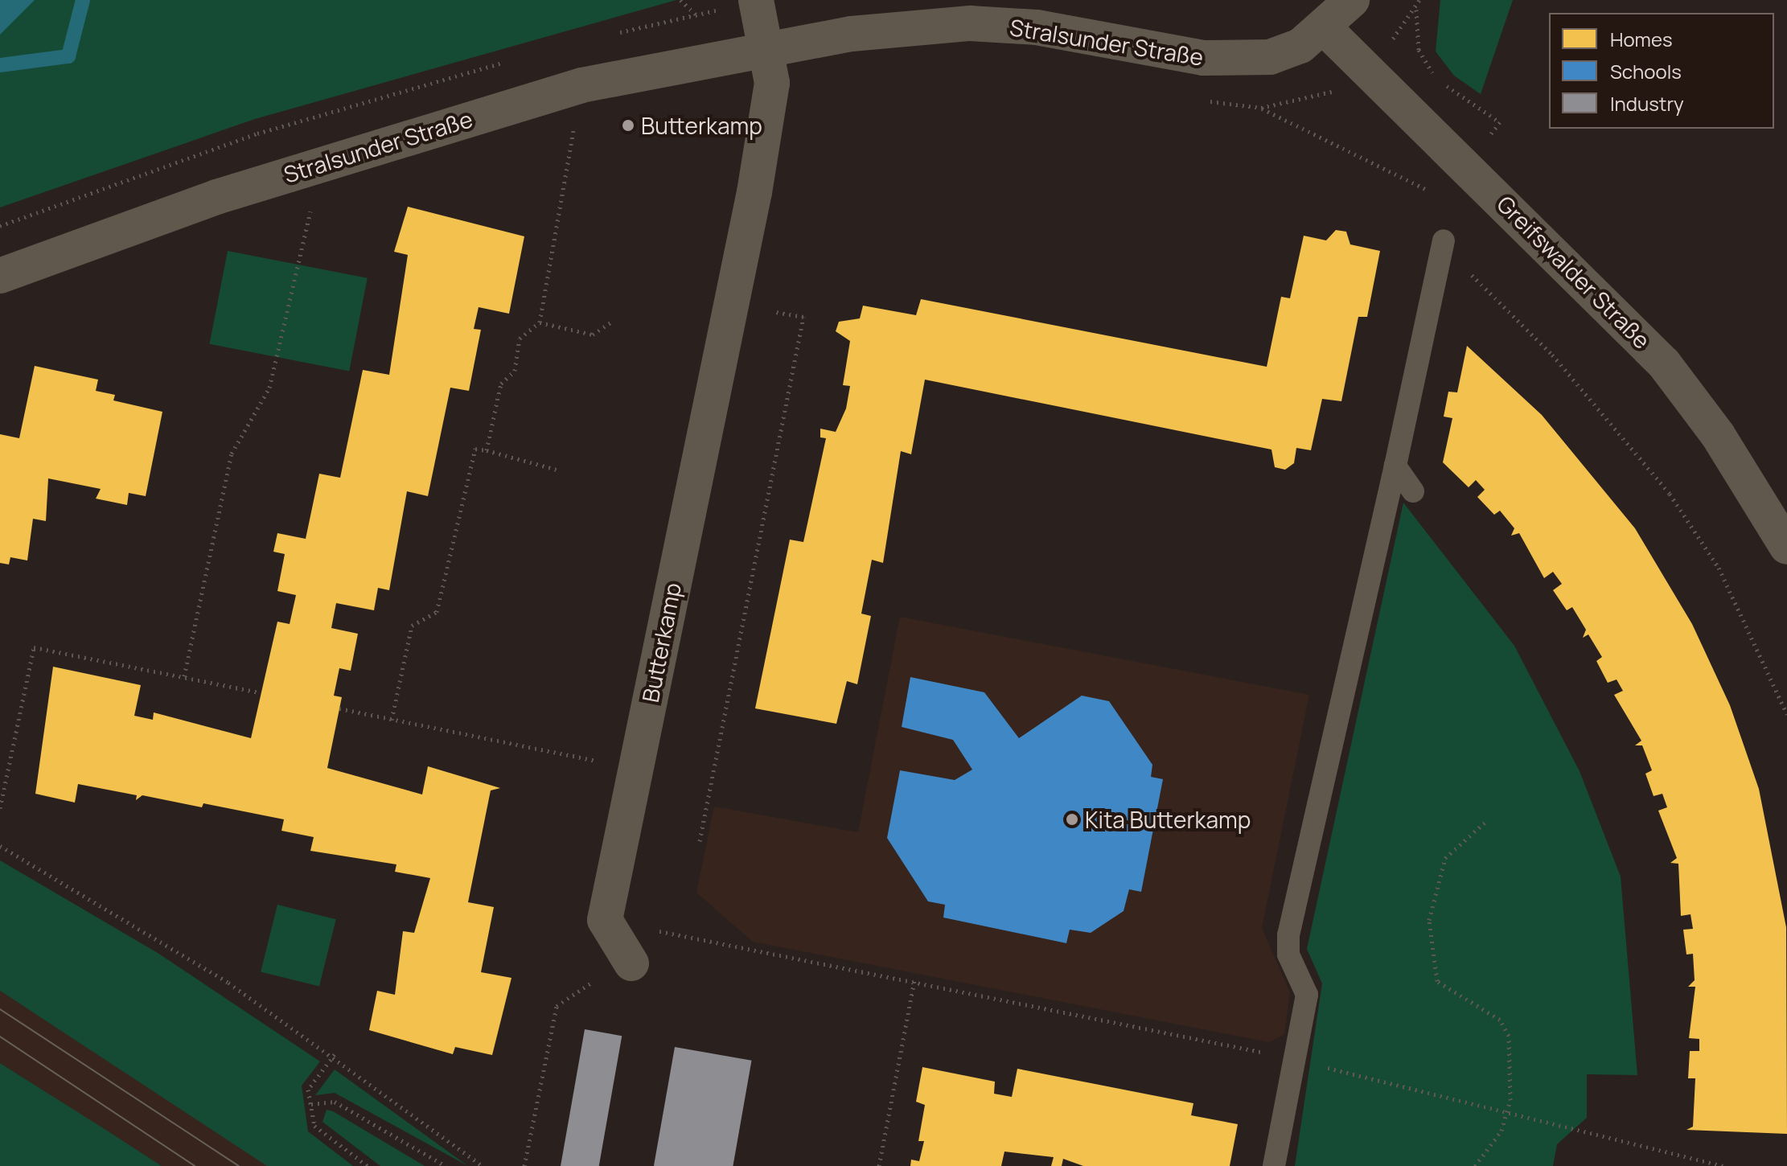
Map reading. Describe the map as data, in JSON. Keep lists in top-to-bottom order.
{
  "streets": {
    "street": ["Stralsunder Straße", "Greifswalder Straße", "Butterkamp"]
  },
  "crossings": [
    ["Stralsunder Straße", "Greifswalder Straße"],
    ["Stralsunder Straße", "Butterkamp"]
  ],
  "places": ["Butterkamp", "Kita Butterkamp"],
  "legend": ["Homes", "Schools", "Industry"]
}
